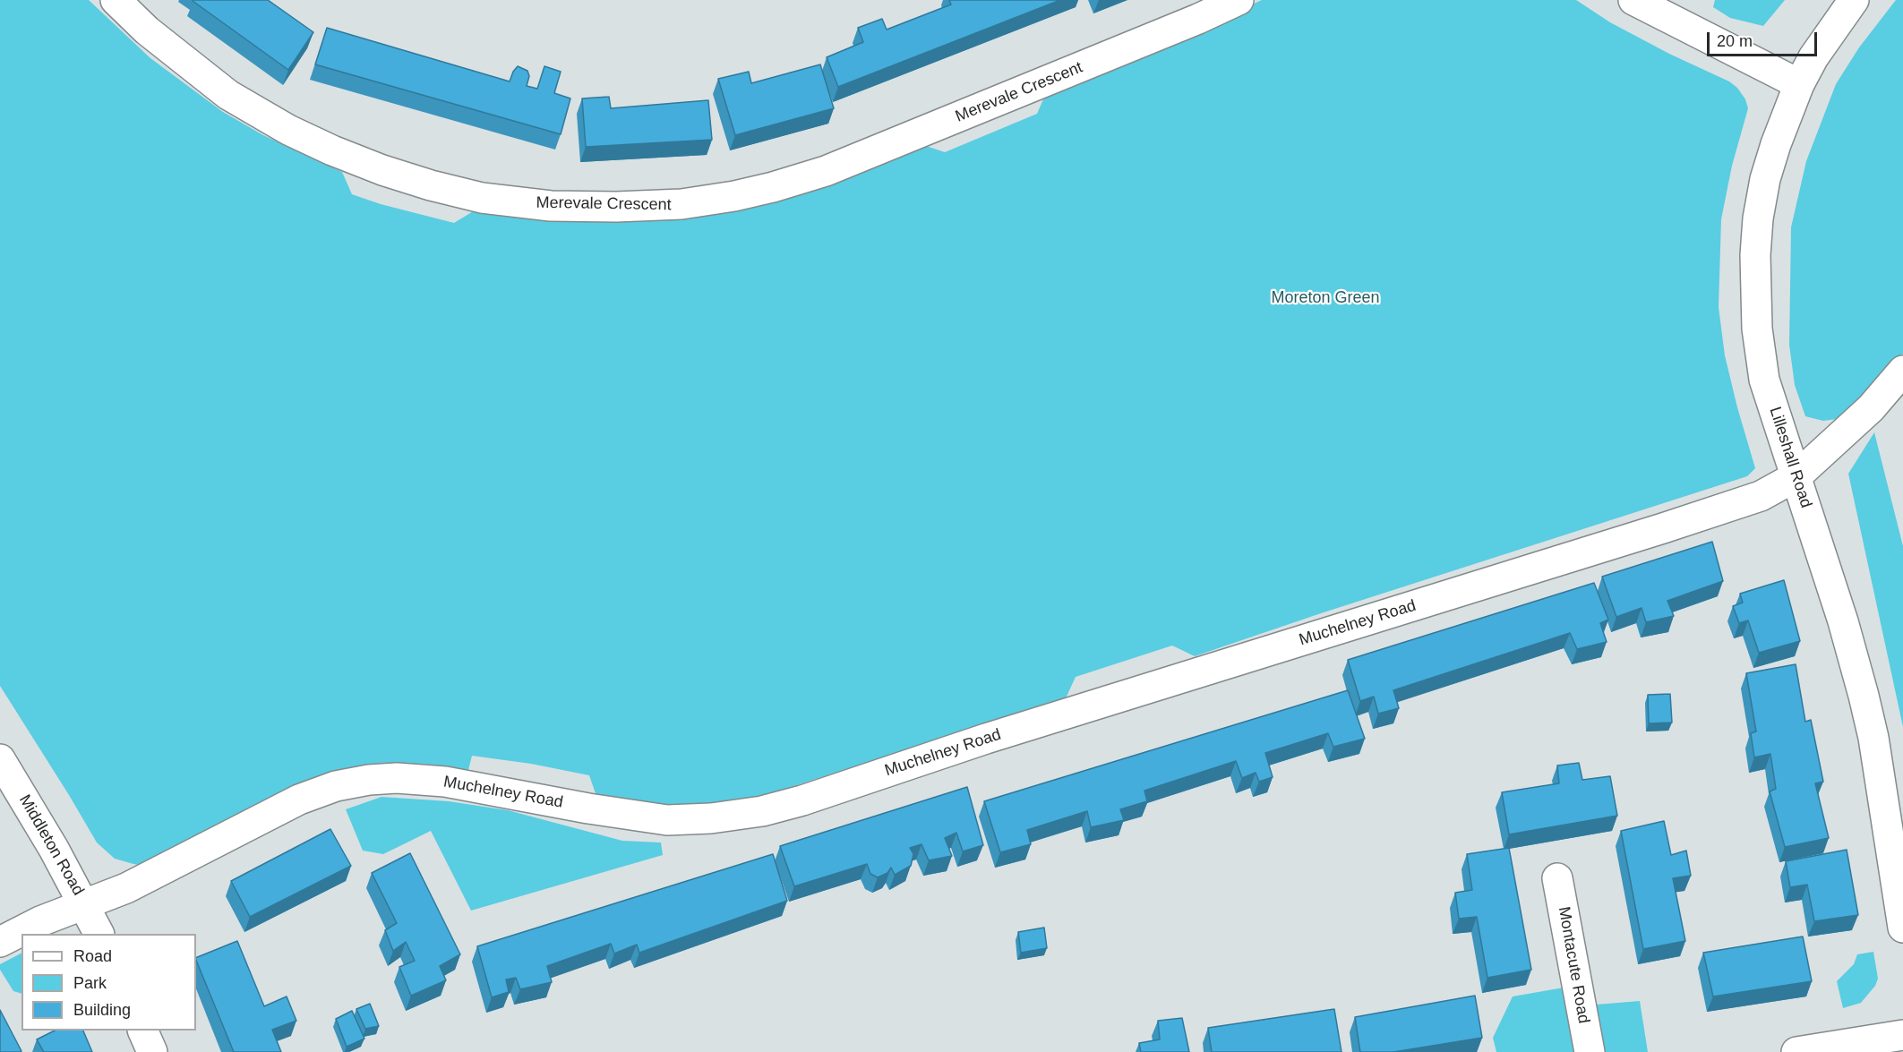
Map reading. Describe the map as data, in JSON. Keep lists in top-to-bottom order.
{
  "streets": {
    "street": [
      "Merevale Crescent",
      "Lilleshall Road",
      "Muchelney Road",
      "Middleton Road",
      "Montacute Road"
    ]
  },
  "crossings": [
    ["Lilleshall Road", "Muchelney Road"],
    ["Muchelney Road", "Middleton Road"]
  ],
  "parks": ["Moreton Green"],
  "legend": ["Road", "Park", "Building"],
  "scale_bar": "20 m"
}
